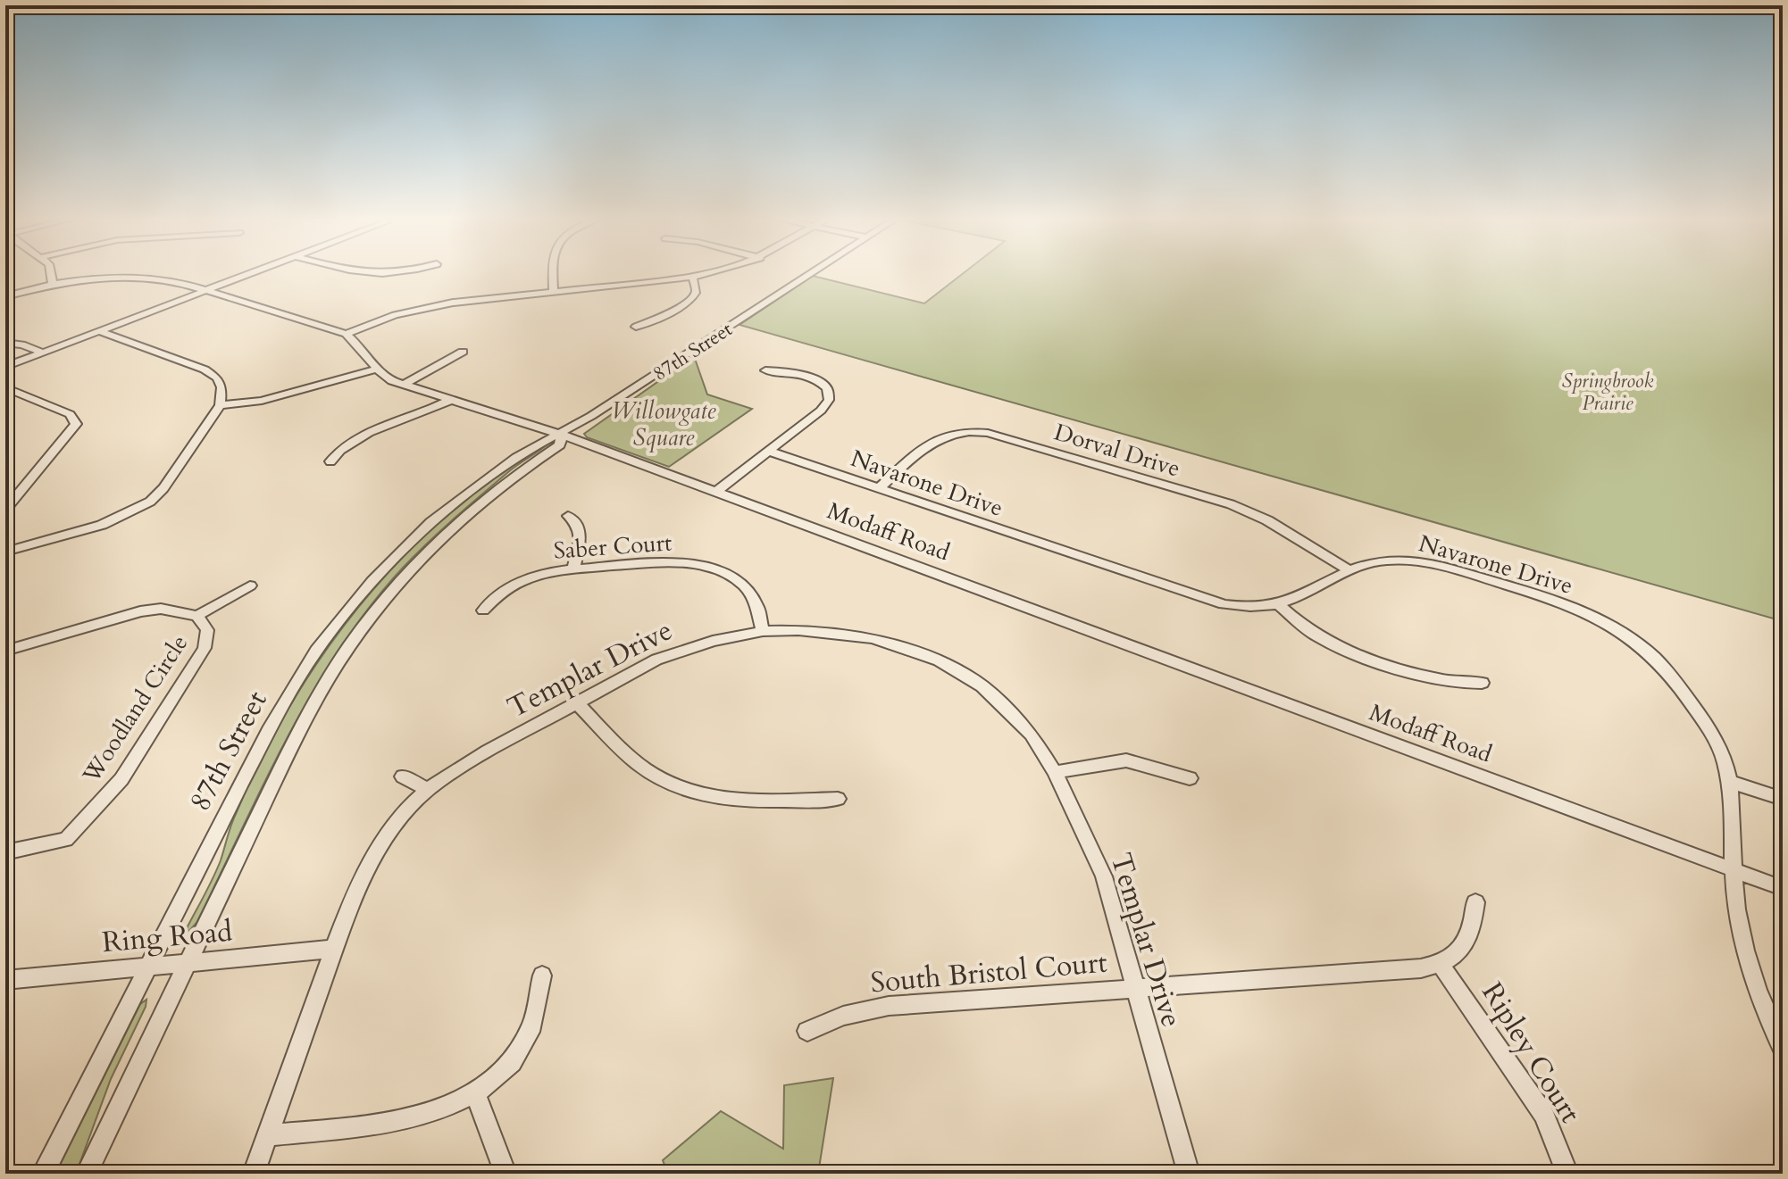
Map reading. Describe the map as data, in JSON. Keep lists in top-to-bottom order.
{
  "streets": {
    "street": [
      "87th Street",
      "Dorval Drive",
      "Navarone Drive",
      "Modaff Road",
      "Saber Court",
      "Templar Drive",
      "Woodland Circle",
      "Ring Road",
      "South Bristol Court",
      "Ripley Court"
    ]
  },
  "crossings": [
    ["87th Street", "Modaff Road"],
    ["87th Street", "Ring Road"],
    ["Dorval Drive", "Navarone Drive"],
    ["Navarone Drive", "Modaff Road"],
    ["Saber Court", "Templar Drive"],
    ["Templar Drive", "Ring Road"],
    ["Templar Drive", "South Bristol Court"],
    ["South Bristol Court", "Ripley Court"]
  ],
  "parks": ["Springbrook Prairie", "Willowgate Square"]
}
